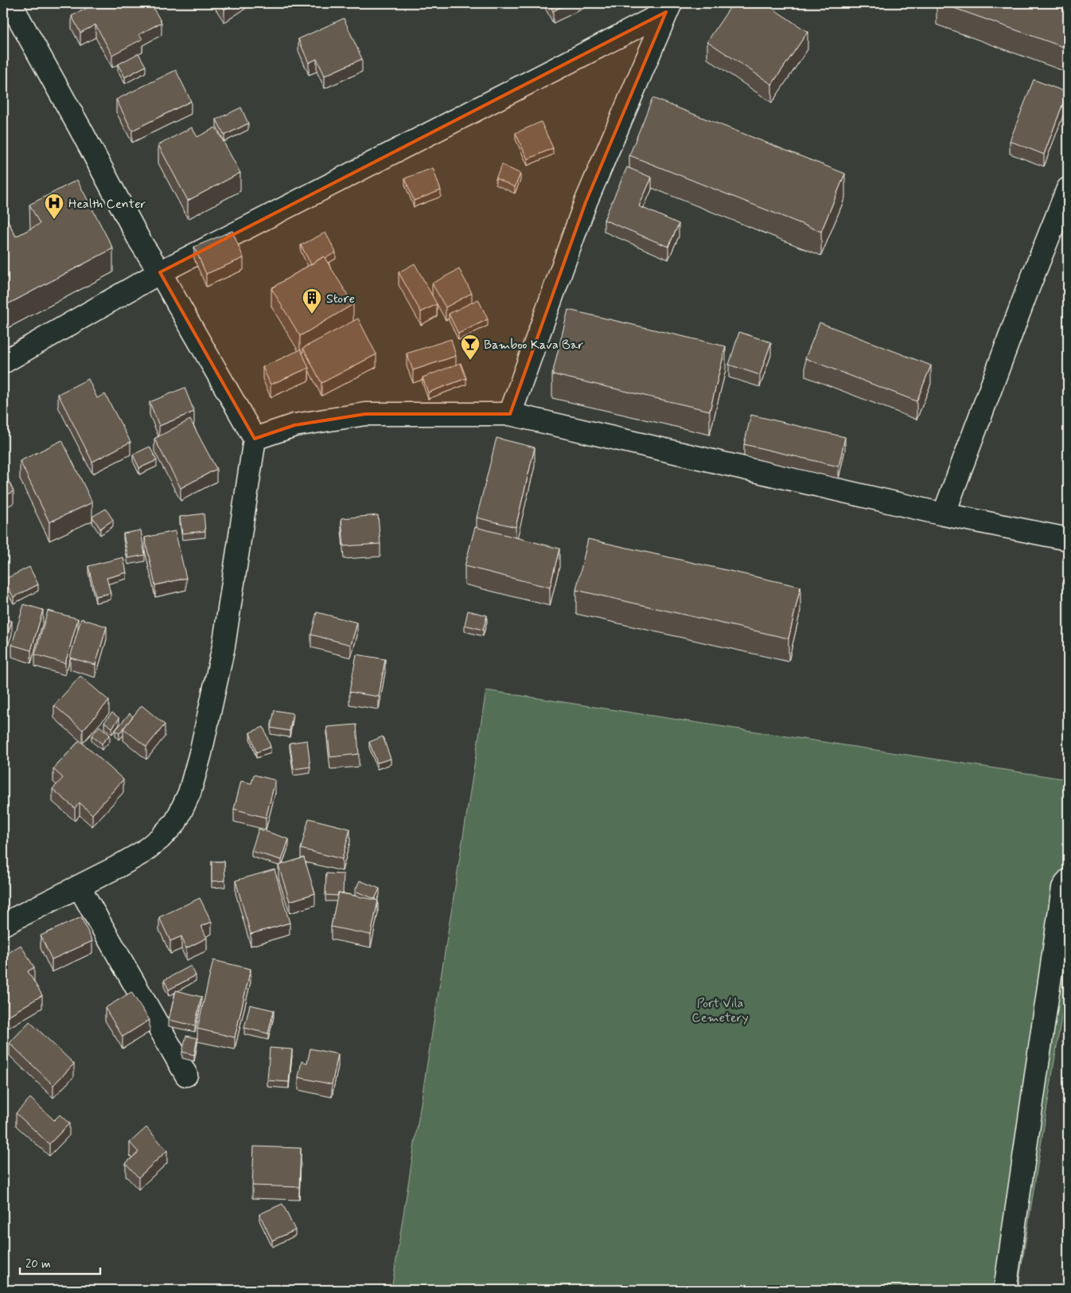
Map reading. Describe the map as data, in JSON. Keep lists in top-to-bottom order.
{
  "parks": ["Port Vila Cemetery"],
  "places": {
    "hospital": ["Health Center"],
    "building": ["Store"],
    "bar": ["Bamboo Kava Bar"]
  },
  "scale_bar": "20 m"
}
